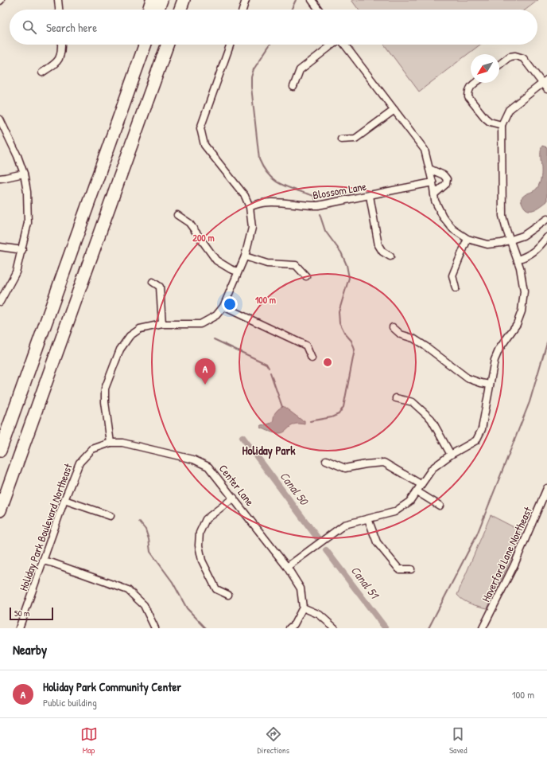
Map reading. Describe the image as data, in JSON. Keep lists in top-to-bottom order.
{
  "streets": {
    "street": [
      "Blossom Lane",
      "Center Lane",
      "Holiday Park Boulevard Northeast",
      "Haverford Lane Northeast"
    ]
  },
  "crossings": [
    ["Center Lane", "Holiday Park Boulevard Northeast"]
  ],
  "districts": ["Holiday Park"],
  "water": ["Canal 50", "Canal 51"],
  "scale_bar": "50 m",
  "north": "bottom left",
  "page": {
    "search": "Search here",
    "pins": "A",
    "scale": "50 m",
    "heading": "Nearby",
    "list": [
      {
        "mark": "A",
        "name": "Holiday Park Community Center",
        "note": "Public building",
        "value": "100 m"
      }
    ],
    "nav": ["Map", "Directions", "Saved"]
  },
  "rings": ["200 m", "100 m"]
}
